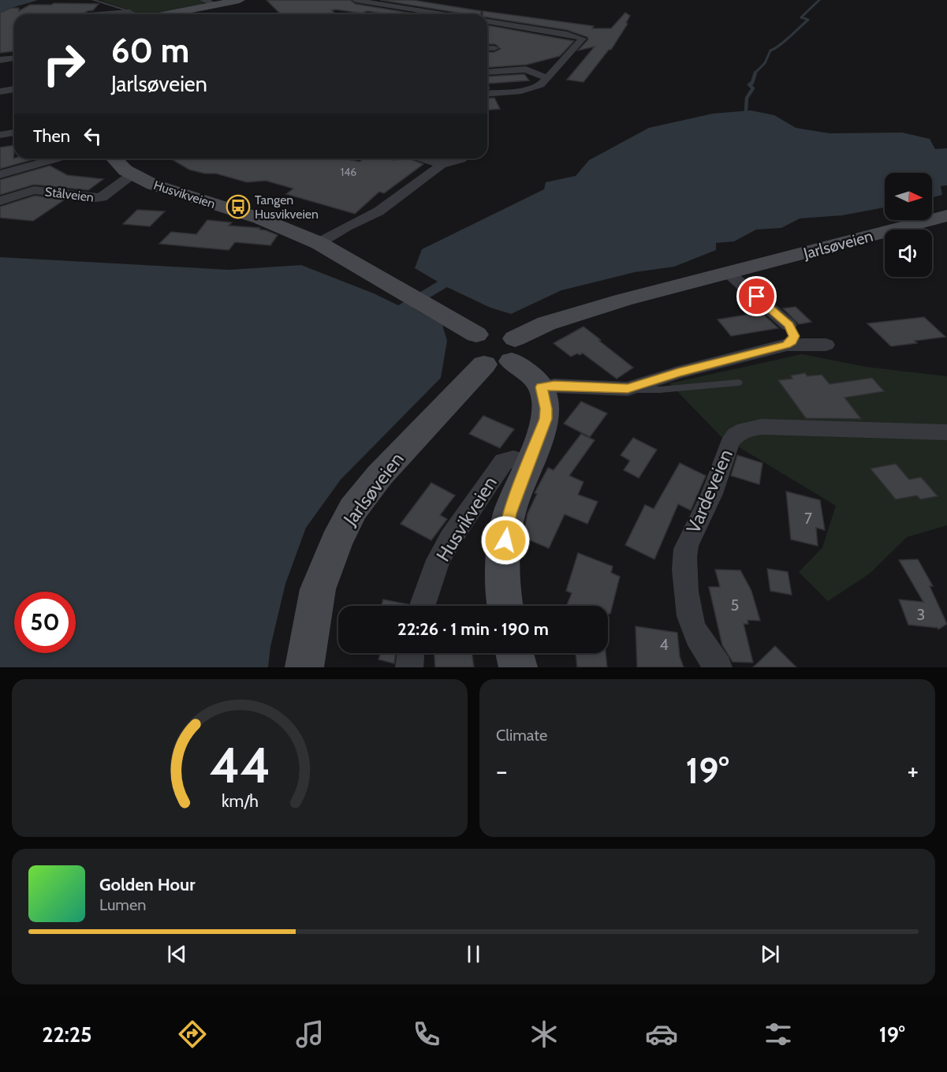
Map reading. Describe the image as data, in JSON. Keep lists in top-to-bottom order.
{
  "streets": {
    "main road": ["Husvikveien", "Jarlsøveien"],
    "street": ["Stålveien", "Vardeveien"]
  },
  "crossings": [
    ["Stålveien", "Husvikveien"]
  ],
  "places": {
    "bus stop": ["Tangen Husvikveien"]
  },
  "house_numbers": [
    "146",
    "7",
    "5",
    "3",
    "4"
  ],
  "north": "right",
  "page": {
    "turn": ["60 m", "Jarlsøveien"],
    "then": "Then",
    "limit": "50",
    "trip": "22:26 · 1 min · 190 m",
    "tile": "Climate",
    "heat": ["−", "19°", "+"],
    "song": ["Golden Hour", "Lumen"],
    "tabs": ["22:25", "19°"],
    "gauge": ["44", "km/h"]
  }
}
